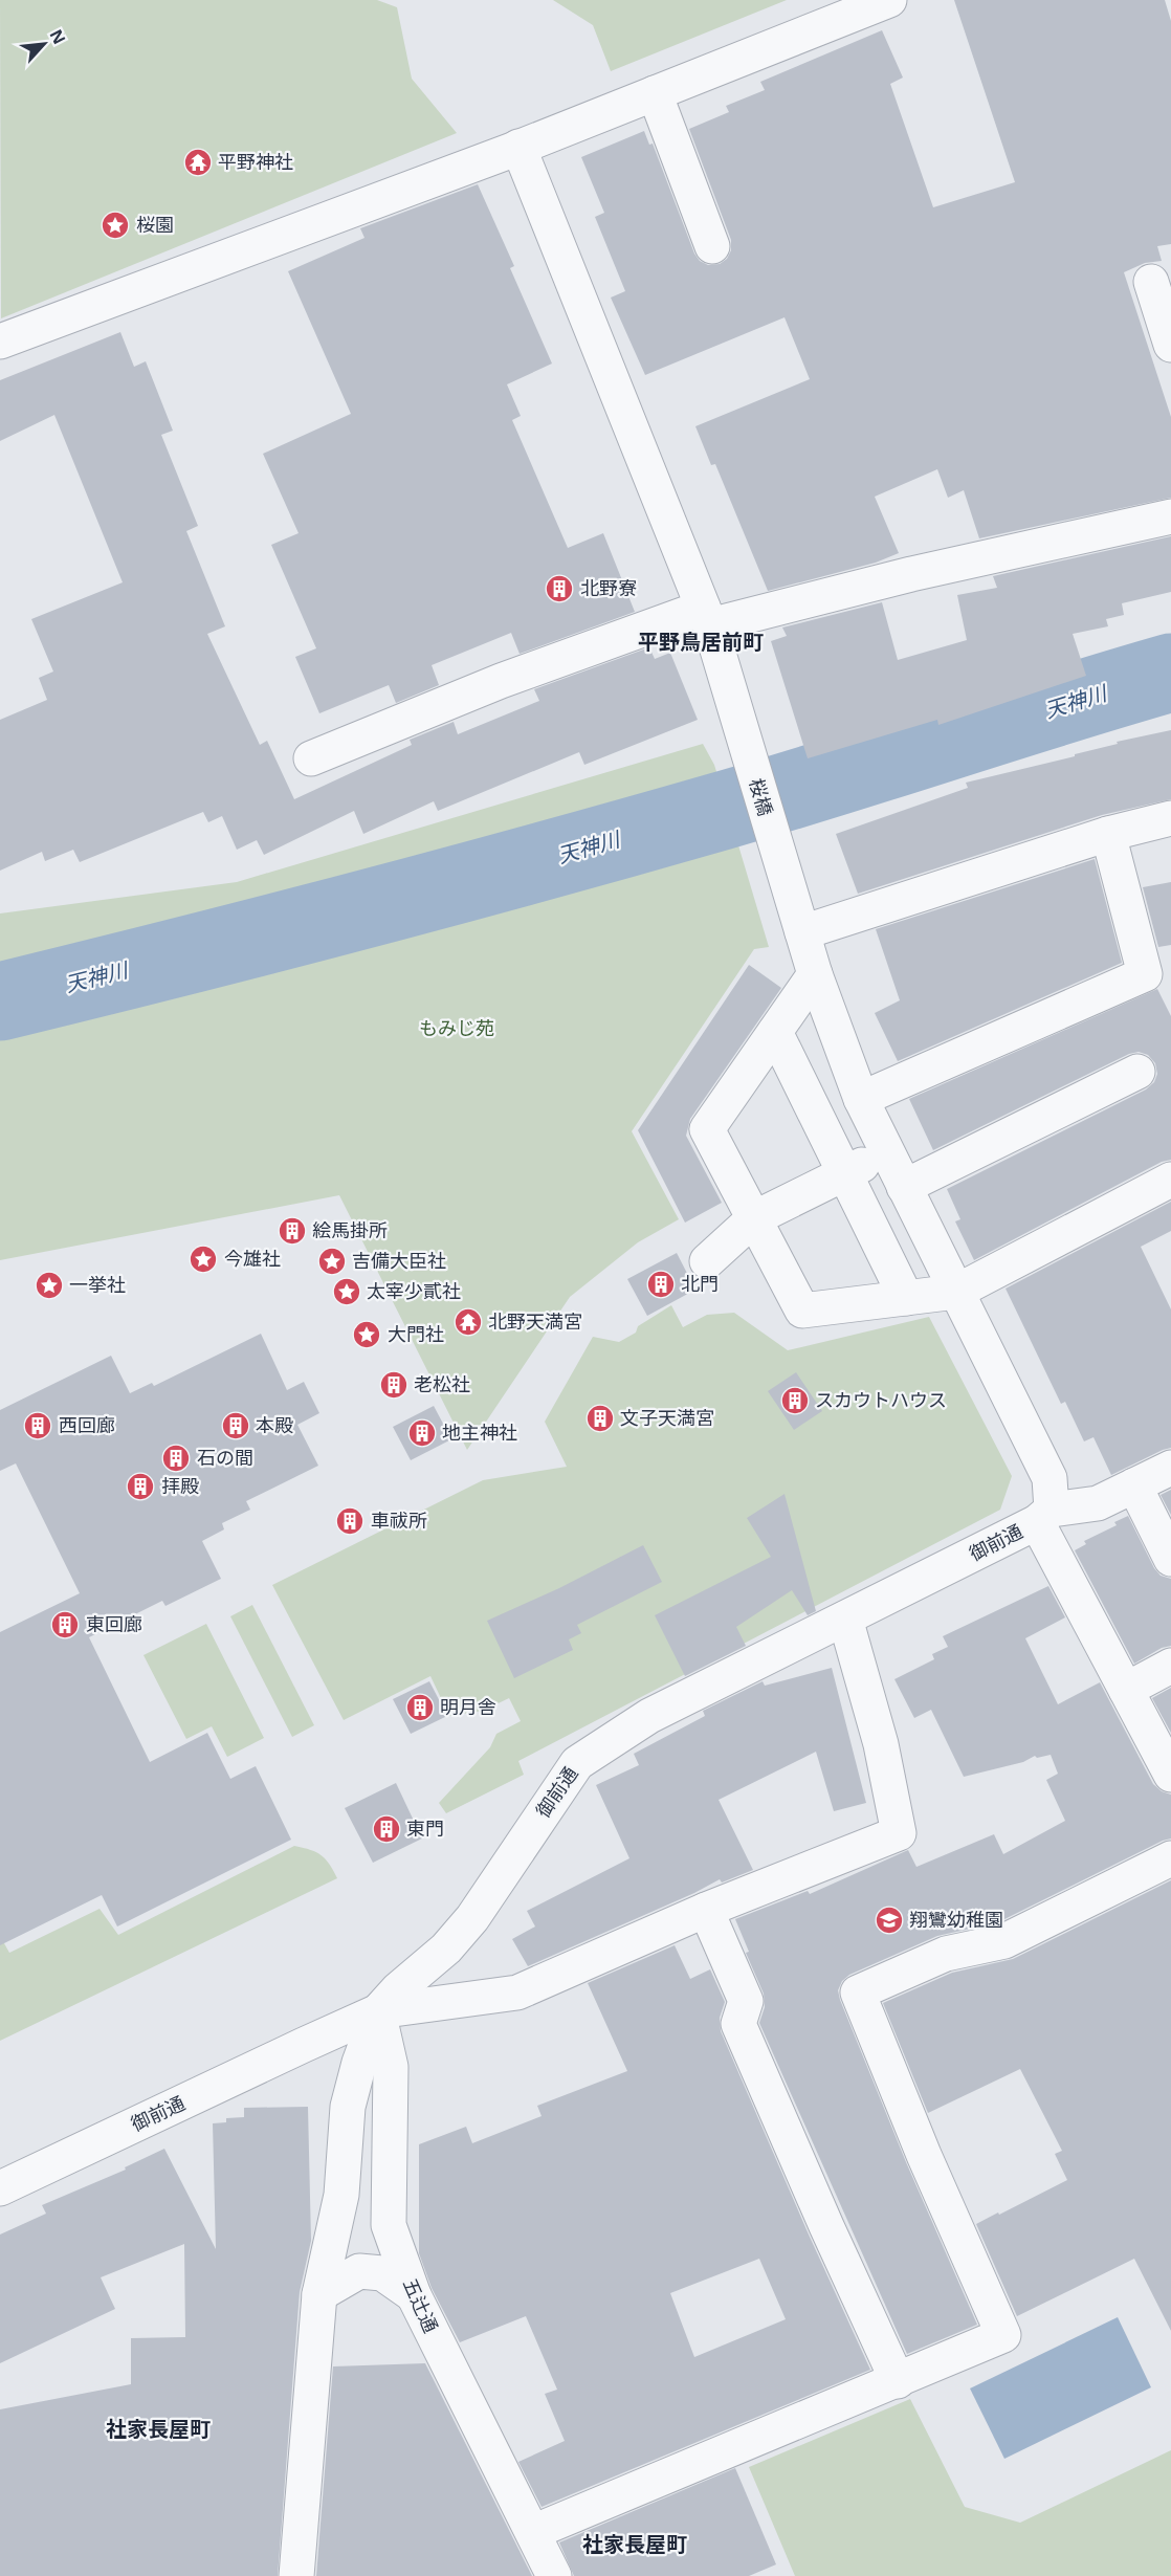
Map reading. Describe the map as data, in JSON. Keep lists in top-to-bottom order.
{
  "streets": {
    "street": ["桜橋", "御前通", "五辻通"]
  },
  "crossings": [
    ["桜橋", "御前通"],
    ["御前通", "五辻通"]
  ],
  "districts": ["平野鳥居前町", "社家長屋町", "社家長屋町"],
  "water": ["天神川"],
  "parks": ["もみじ苑"],
  "places": {
    "temple": ["平野神社", "北野天満宮"],
    "place": [
      "桜園",
      "今雄社",
      "吉備大臣社",
      "一挙社",
      "太宰少貳社",
      "大門社"
    ],
    "building": [
      "北野寮",
      "絵馬掛所",
      "北門",
      "老松社",
      "スカウトハウス",
      "文子天満宮",
      "西回廊",
      "本殿",
      "地主神社",
      "石の間",
      "拝殿",
      "車祓所",
      "東回廊",
      "明月舎",
      "東門"
    ],
    "school or university": ["翔鸞幼稚園"]
  },
  "north": "top right"
}
